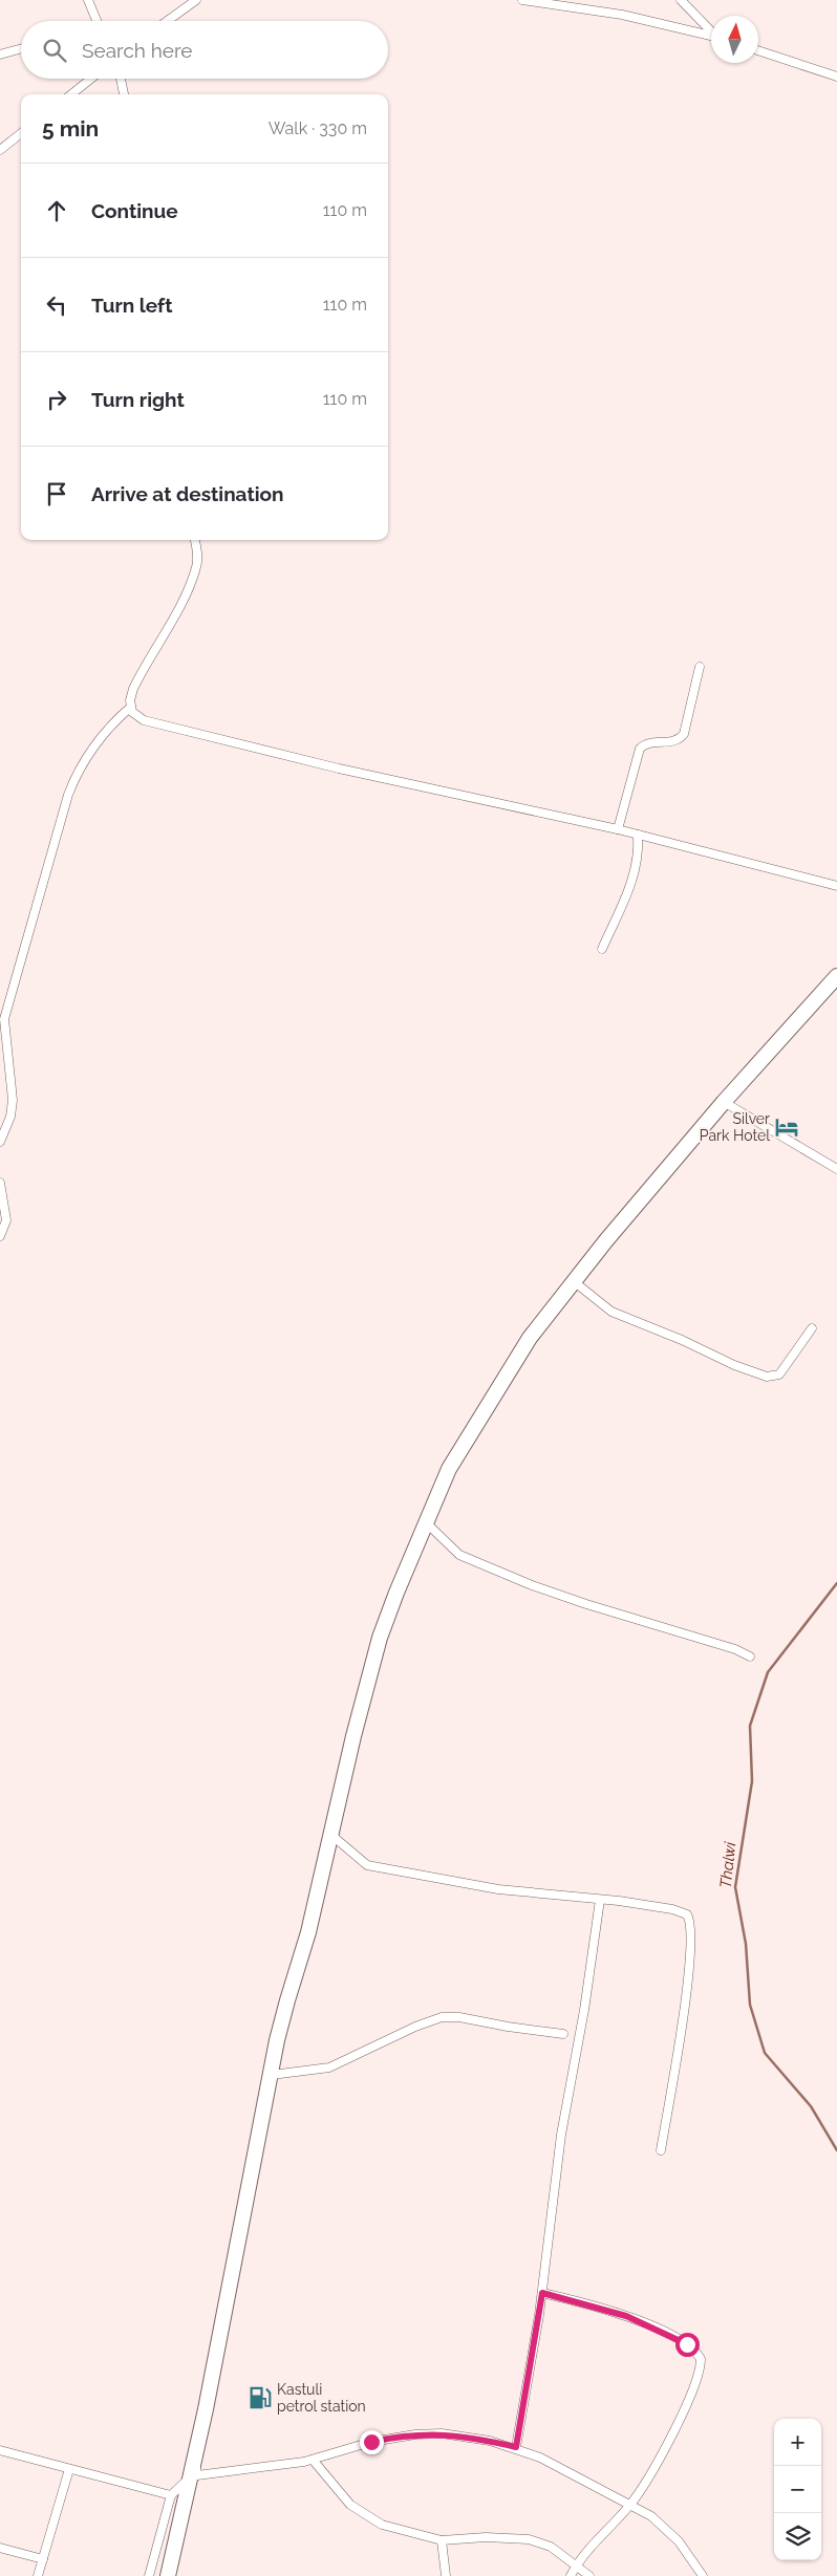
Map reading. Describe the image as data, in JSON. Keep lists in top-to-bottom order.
{
  "water": ["Thalwi"],
  "places": {
    "hotel": ["Silver Park Hotel"],
    "fuel station": ["Kastuli petrol station"]
  },
  "north": "top",
  "page": {
    "search": "Search here",
    "heading": ["5 min", "Walk · 330 m"],
    "list": [
      ["Continue", "110 m"],
      ["Turn left", "110 m"],
      ["Turn right", "110 m"],
      "Arrive at destination"
    ],
    "map_buttons": ["+", "−"]
  }
}
